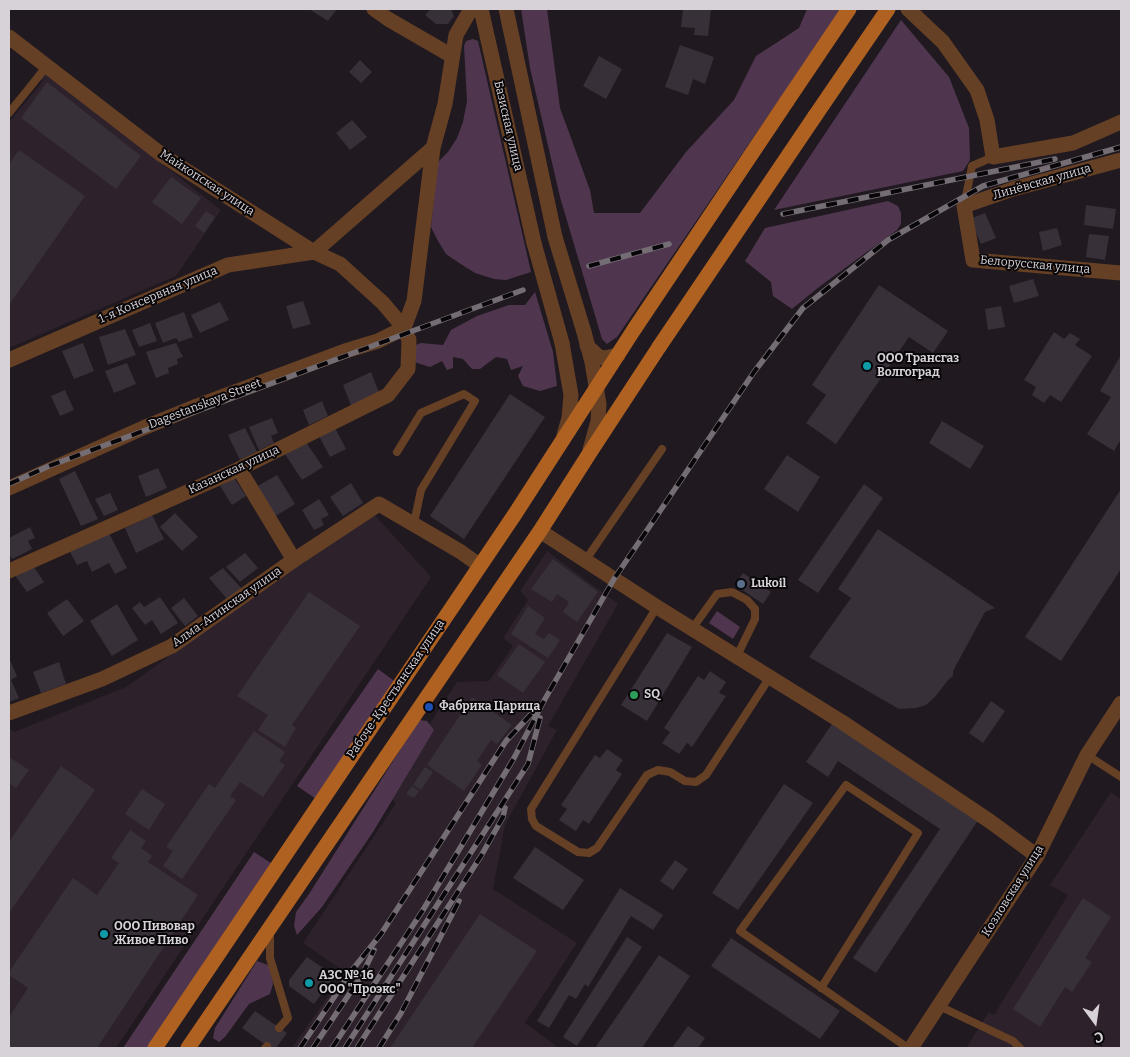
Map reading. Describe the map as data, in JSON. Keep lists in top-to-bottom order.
{
  "streets": {
    "main road": ["Рабоче-Крестьянская улица"],
    "street": [
      "Базисная улица",
      "Линёвская улица",
      "Майкопская улица",
      "Белорусская улица",
      "1-я Консервная улица",
      "Dagestanskaya Street",
      "Казанская улица",
      "Алма-Атинская улица",
      "Козловская улица"
    ]
  },
  "crossings": [
    ["Базисная улица", "Рабоче-Крестьянская улица"],
    ["Линёвская улица", "Белорусская улица"],
    ["Майкопская улица", "1-я Консервная улица"],
    ["Майкопская улица", "Dagestanskaya Street"],
    ["Майкопская улица", "Казанская улица"],
    ["Dagestanskaya Street", "Казанская улица"]
  ],
  "places": [
    "ООО Трансгаз Волгоград",
    "Lukoil",
    "SQ",
    "Фабрика Царица",
    "ООО Пивовар Живое Пиво",
    "АЗС № 16 ООО \"Проэкс\""
  ],
  "north": "bottom"
}
